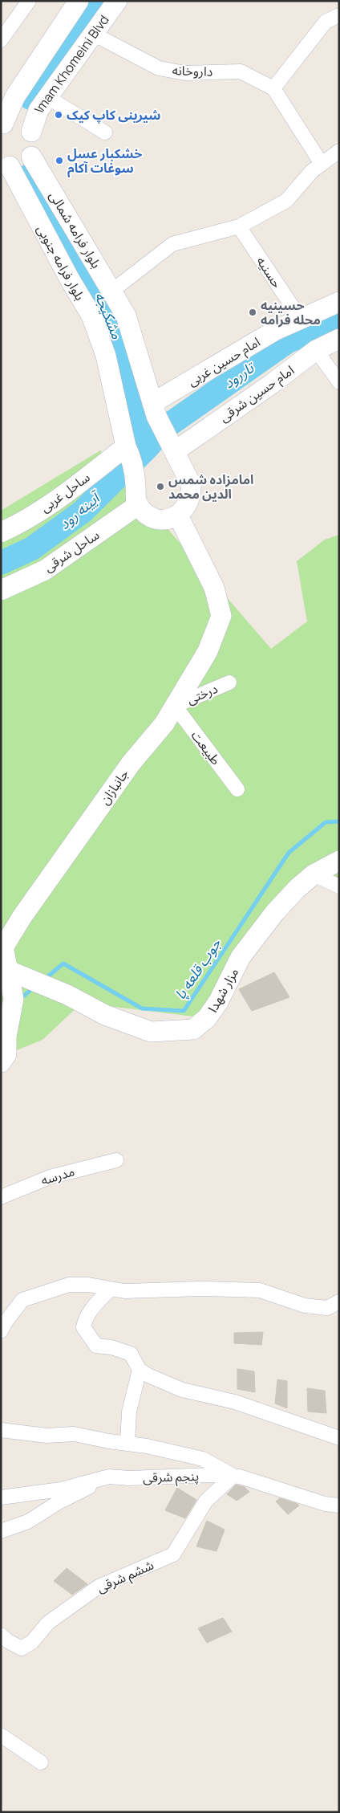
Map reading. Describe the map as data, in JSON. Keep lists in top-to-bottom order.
{
  "streets": {
    "street": [
      "Imam Khomeini Blvd",
      "داروخانه",
      "بلوار فرامه شمالی",
      "بلوار فرامه جنوبی",
      "حسنیه",
      "امام حسین غربی",
      "امام حسین شرقی",
      "ساحل غربی",
      "ساحل شرقی",
      "درختی",
      "طبیعت",
      "جانبازان",
      "مزار شهدا",
      "مدرسه",
      "پنجم شرقی",
      "ششم شرقی"
    ]
  },
  "crossings": [
    ["Imam Khomeini Blvd", "داروخانه"],
    ["بلوار فرامه شمالی", "امام حسین غربی"],
    ["بلوار فرامه شمالی", "امام حسین شرقی"],
    ["بلوار فرامه شمالی", "جانبازان"],
    ["بلوار فرامه جنوبی", "ساحل غربی"],
    ["بلوار فرامه جنوبی", "ساحل شرقی"],
    ["حسنیه", "امام حسین غربی"],
    ["درختی", "طبیعت"],
    ["درختی", "جانبازان"],
    ["طبیعت", "جانبازان"],
    ["جانبازان", "مزار شهدا"],
    ["پنجم شرقی", "ششم شرقی"]
  ],
  "water": [
    "مشکیجه",
    "تاررود",
    "آیینه رود",
    "جوب قلعه پا"
  ],
  "places": [
    "شیرینی کاپ کیک",
    "خشکبار عسل سوغات آکام",
    "حسینیه محله فرامه",
    "امامزاده شمس الدین محمد"
  ]
}
